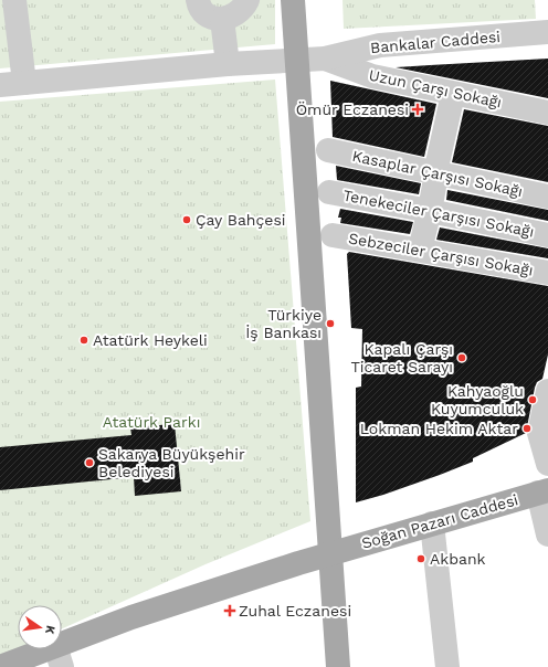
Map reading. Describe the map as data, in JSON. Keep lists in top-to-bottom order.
{
  "streets": {
    "main road": ["Soğan Pazarı Caddesi"],
    "street": [
      "Bankalar Caddesi",
      "Uzun Çarşı Sokağı",
      "Kasaplar Çarşısı Sokağı",
      "Tenekeciler Çarşısı Sokağı",
      "Sebzeciler Çarşısı Sokağı"
    ]
  },
  "crossings": [
    ["Bankalar Caddesi", "Uzun Çarşı Sokağı"]
  ],
  "parks": ["Atatürk Parkı"],
  "places": {
    "health": ["Ömür Eczanesi", "Zuhal Eczanesi"],
    "other": [
      "Çay Bahçesi",
      "Türkiye İş Bankası",
      "Atatürk Heykeli",
      "Kapalı Çarşı Ticaret Sarayı",
      "Kahyaoğlu Kuyumculuk",
      "Lokman Hekim Aktar",
      "Sakarya Büyükşehir Belediyesi",
      "Akbank"
    ]
  },
  "north": "right"
}
